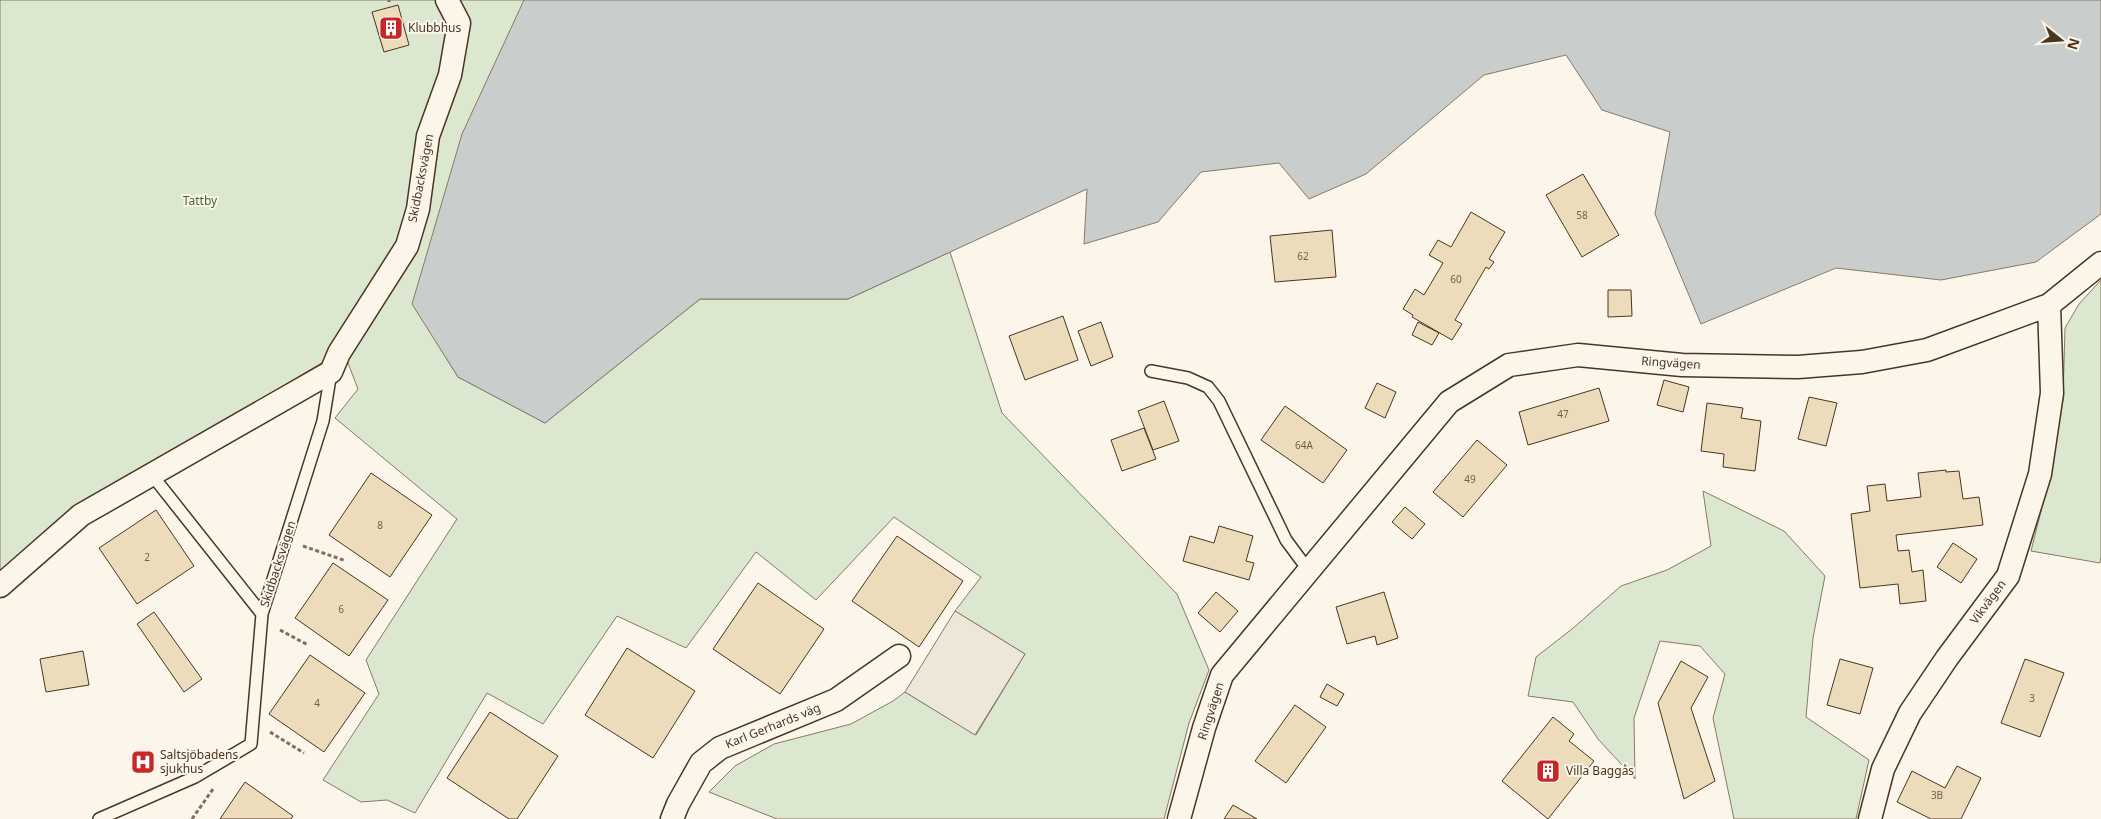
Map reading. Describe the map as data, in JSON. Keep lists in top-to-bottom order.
{
  "streets": {
    "street": [
      "Skidbacksvägen",
      "Ringvägen",
      "Vikvägen",
      "Karl Gerhards väg"
    ]
  },
  "crossings": [
    ["Ringvägen", "Vikvägen"]
  ],
  "parks": ["Tattby"],
  "places": {
    "building": ["Klubbhus", "Villa Baggås"],
    "hospital": ["Saltsjöbadens sjukhus"]
  },
  "house_numbers": [
    "58",
    "62",
    "60",
    "47",
    "64A",
    "49",
    "8",
    "2",
    "6",
    "3",
    "4",
    "3B"
  ],
  "north": "right"
}
